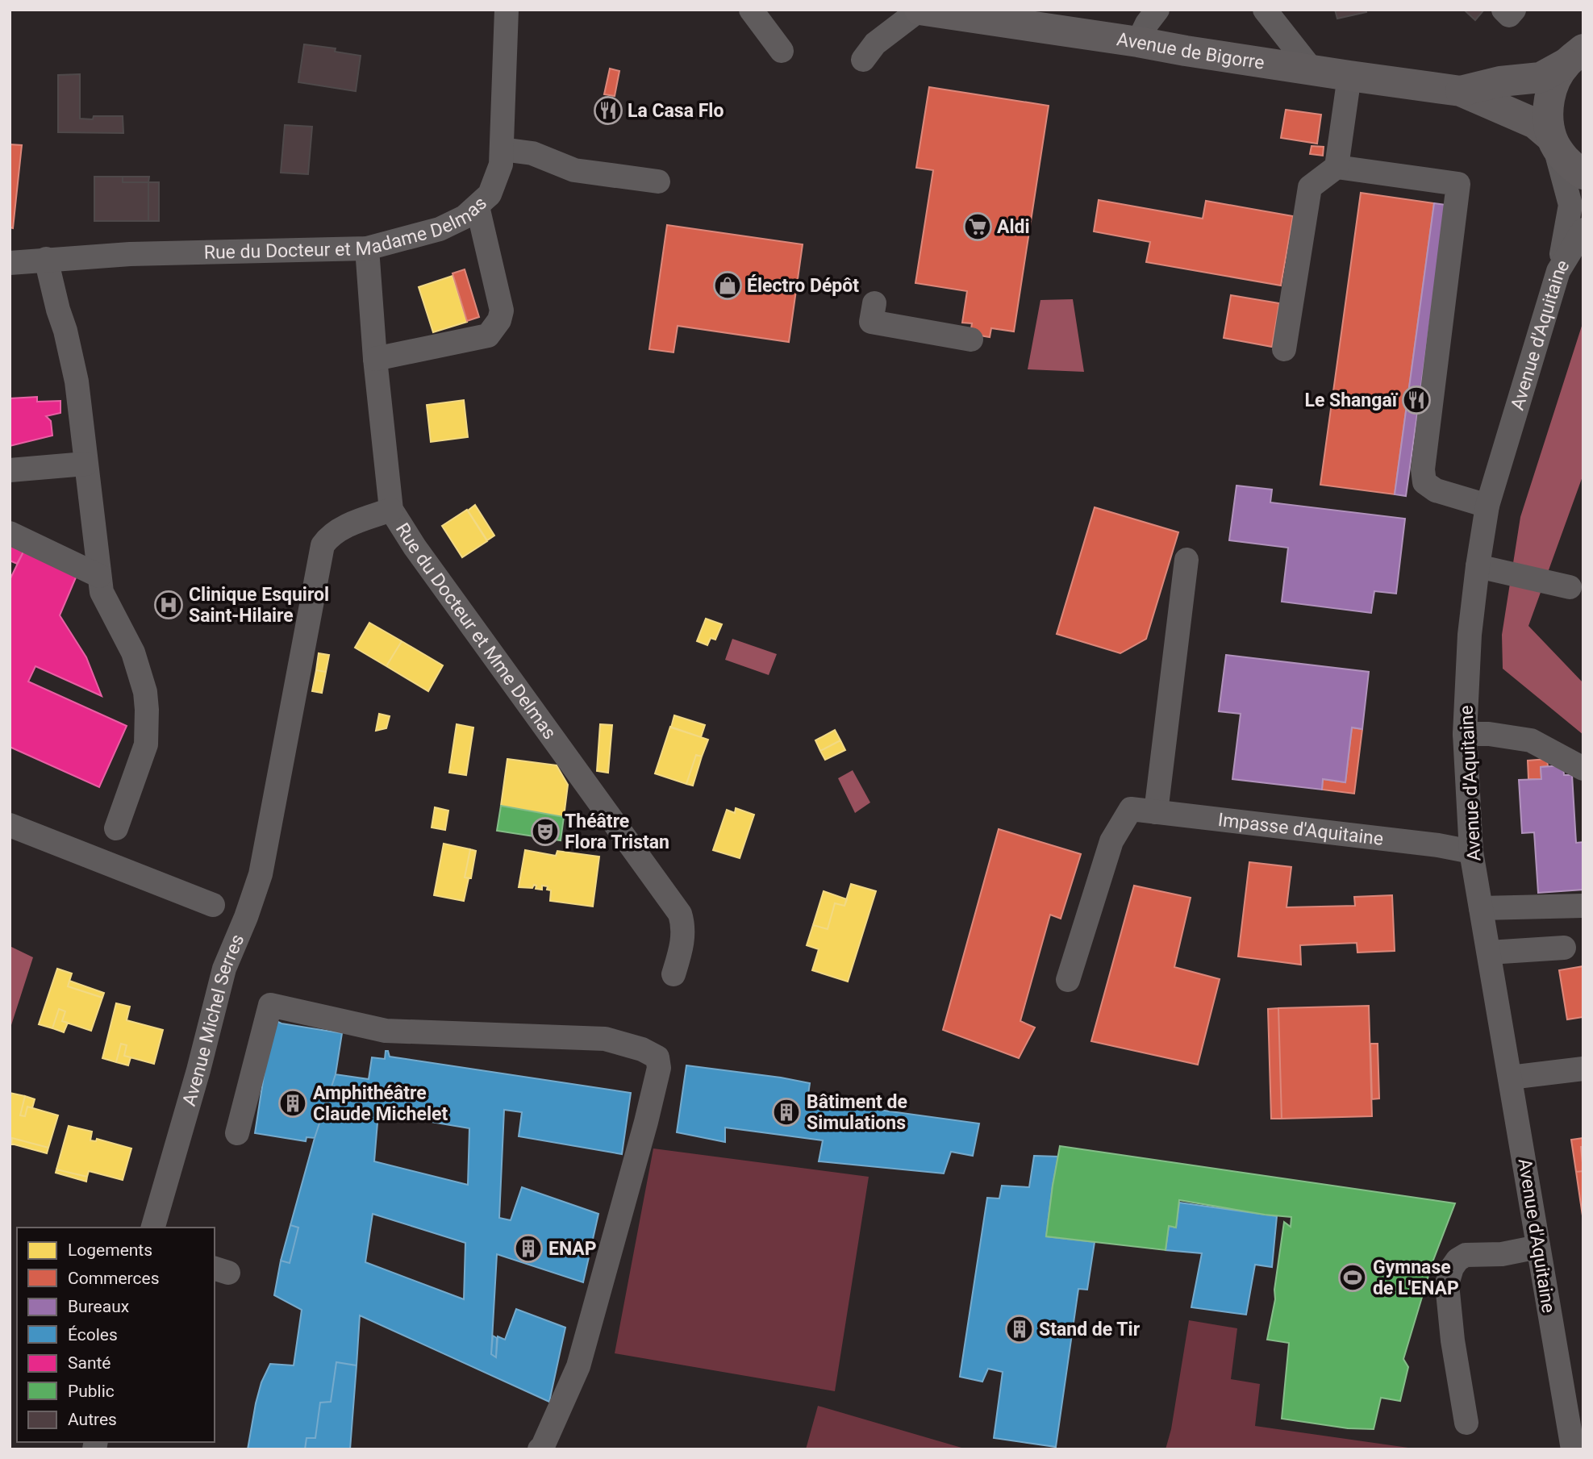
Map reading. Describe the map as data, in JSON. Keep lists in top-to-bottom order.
{
  "streets": {
    "main road": ["Avenue de Bigorre"],
    "street": [
      "Rue du Docteur et Madame Delmas",
      "Avenue d'Aquitaine",
      "Rue du Docteur et Mme Delmas",
      "Impasse d'Aquitaine",
      "Avenue Michel Serres"
    ]
  },
  "crossings": [
    ["Rue du Docteur et Madame Delmas", "Rue du Docteur et Mme Delmas"],
    ["Avenue d'Aquitaine", "Impasse d'Aquitaine"],
    ["Rue du Docteur et Mme Delmas", "Avenue Michel Serres"]
  ],
  "places": {
    "restaurant": ["La Casa Flo", "Le Shangaï"],
    "supermarket": ["Aldi"],
    "shop": ["Électro Dépôt"],
    "hospital": ["Clinique Esquirol Saint-Hilaire"],
    "theatre": ["Théâtre Flora Tristan"],
    "building": [
      "Amphithéâtre Claude Michelet",
      "Bâtiment de Simulations",
      "ENAP",
      "Stand de Tir"
    ],
    "sports": ["Gymnase de L'ENAP"]
  },
  "legend": [
    "Logements",
    "Commerces",
    "Bureaux",
    "Écoles",
    "Santé",
    "Public",
    "Autres"
  ]
}
